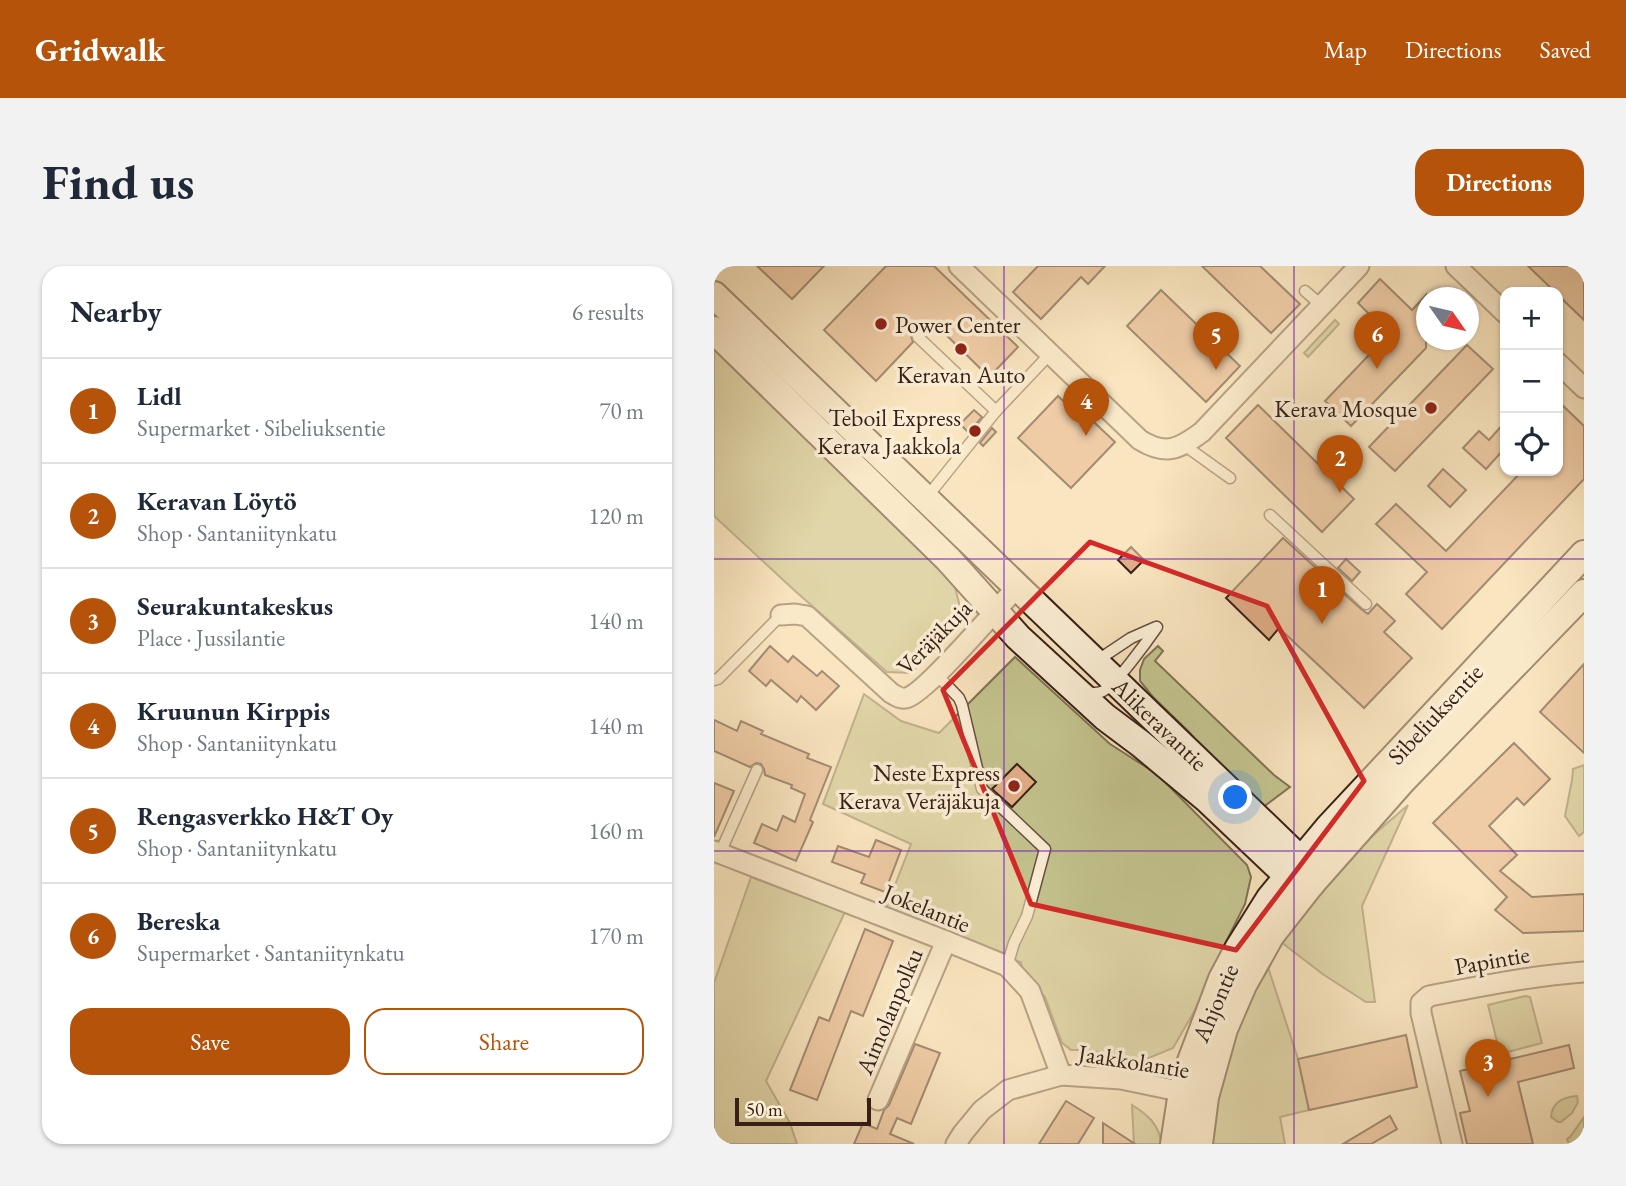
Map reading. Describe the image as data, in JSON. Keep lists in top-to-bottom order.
{
  "streets": {
    "main road": ["Sibeliuksentie", "Alikeravantie", "Ahjontie"],
    "street": [
      "Veräjäkuja",
      "Jokelantie",
      "Papintie",
      "Aimolanpolku",
      "Jaakkolantie"
    ]
  },
  "crossings": [
    ["Veräjäkuja", "Alikeravantie"],
    ["Sibeliuksentie", "Alikeravantie"],
    ["Sibeliuksentie", "Ahjontie"],
    ["Alikeravantie", "Ahjontie"],
    ["Jokelantie", "Aimolanpolku"],
    ["Jokelantie", "Jaakkolantie"],
    ["Ahjontie", "Jaakkolantie"]
  ],
  "places": [
    "Power Center",
    "Keravan Auto",
    "Kerava Mosque",
    "Teboil Express Kerava Jaakkola",
    "Neste Express Kerava Veräjäkuja"
  ],
  "scale_bar": "50 m",
  "north": "bottom right",
  "page": {
    "header": "Gridwalk",
    "nav": ["Map", "Directions", "Saved"],
    "buttons": [
      "Directions",
      ["Save", "Share"]
    ],
    "title": "Find us",
    "heading": ["Nearby", "6 results"],
    "map_buttons": ["+", "−"],
    "pins": [
      "6",
      "5",
      "4",
      "2",
      "1",
      "3"
    ],
    "list": [
      {
        "mark": "1",
        "name": "Lidl",
        "note": "Supermarket · Sibeliuksentie",
        "value": "70 m"
      },
      {
        "mark": "2",
        "name": "Keravan Löytö",
        "note": "Shop · Santaniitynkatu",
        "value": "120 m"
      },
      {
        "mark": "3",
        "name": "Seurakuntakeskus",
        "note": "Place · Jussilantie",
        "value": "140 m"
      },
      {
        "mark": "4",
        "name": "Kruunun Kirppis",
        "note": "Shop · Santaniitynkatu",
        "value": "140 m"
      },
      {
        "mark": "5",
        "name": "Rengasverkko H&T Oy",
        "note": "Shop · Santaniitynkatu",
        "value": "160 m"
      },
      {
        "mark": "6",
        "name": "Bereska",
        "note": "Supermarket · Santaniitynkatu",
        "value": "170 m"
      }
    ],
    "scale": "50 m"
  }
}
